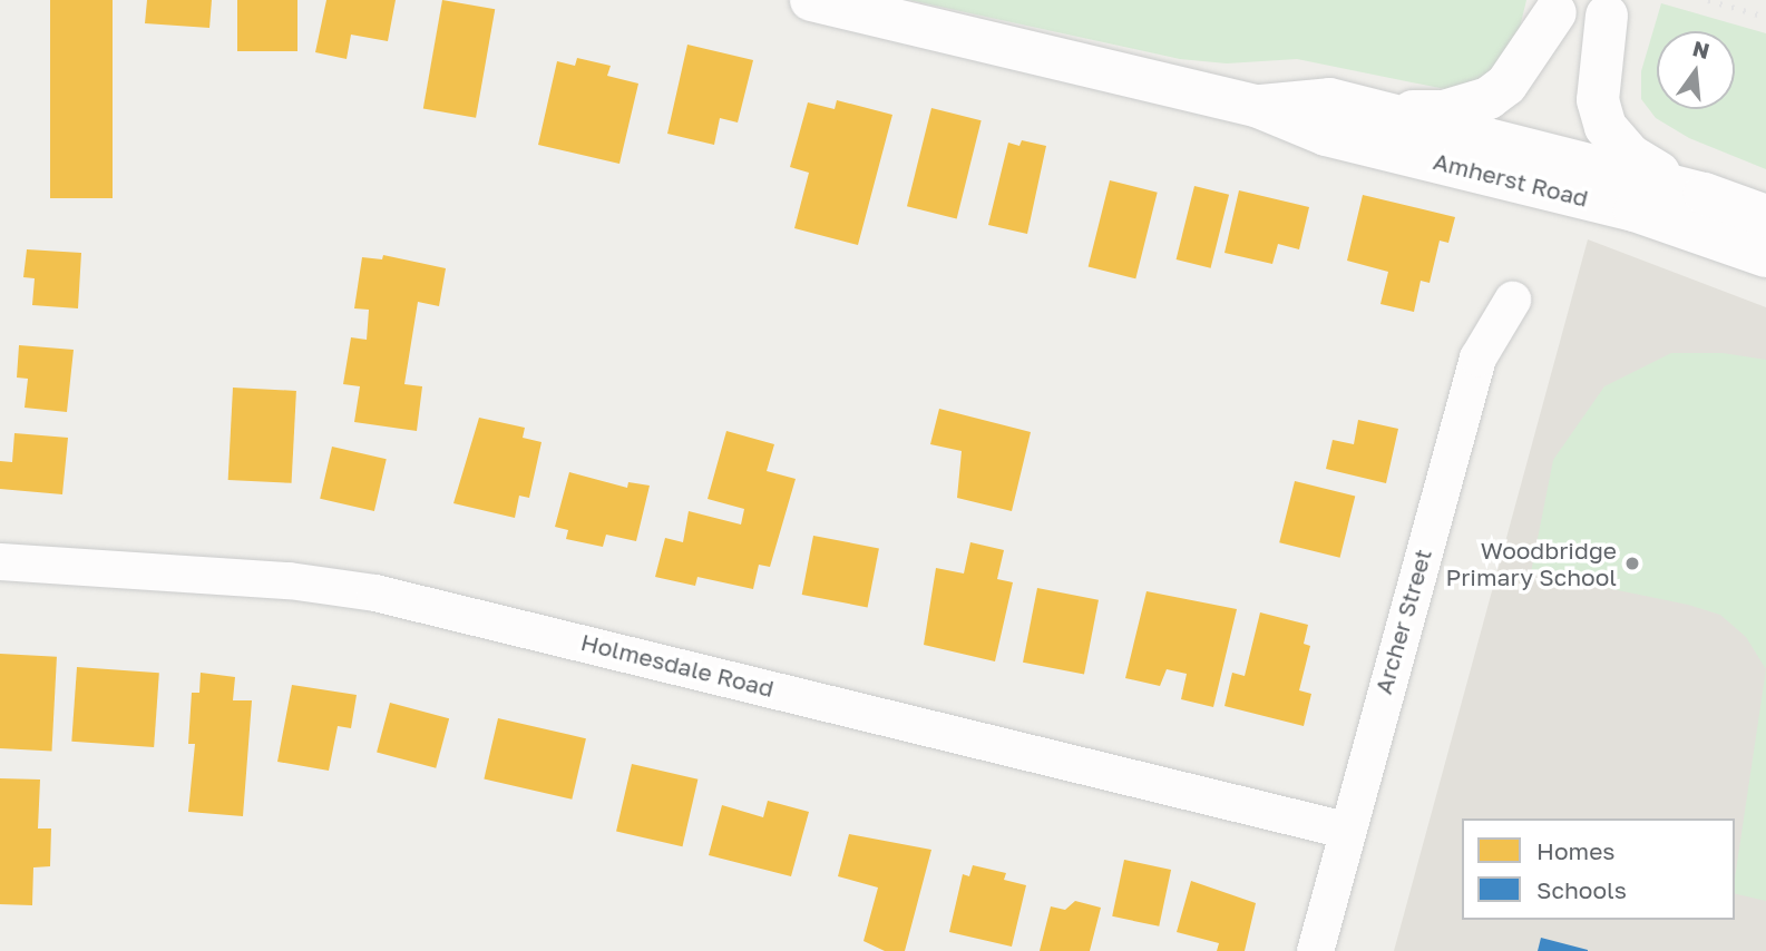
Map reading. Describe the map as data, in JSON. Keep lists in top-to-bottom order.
{
  "streets": {
    "street": ["Amherst Road", "Archer Street", "Holmesdale Road"]
  },
  "crossings": [
    ["Archer Street", "Holmesdale Road"]
  ],
  "places": ["Woodbridge Primary School"],
  "legend": ["Homes", "Schools"],
  "north": "top"
}
